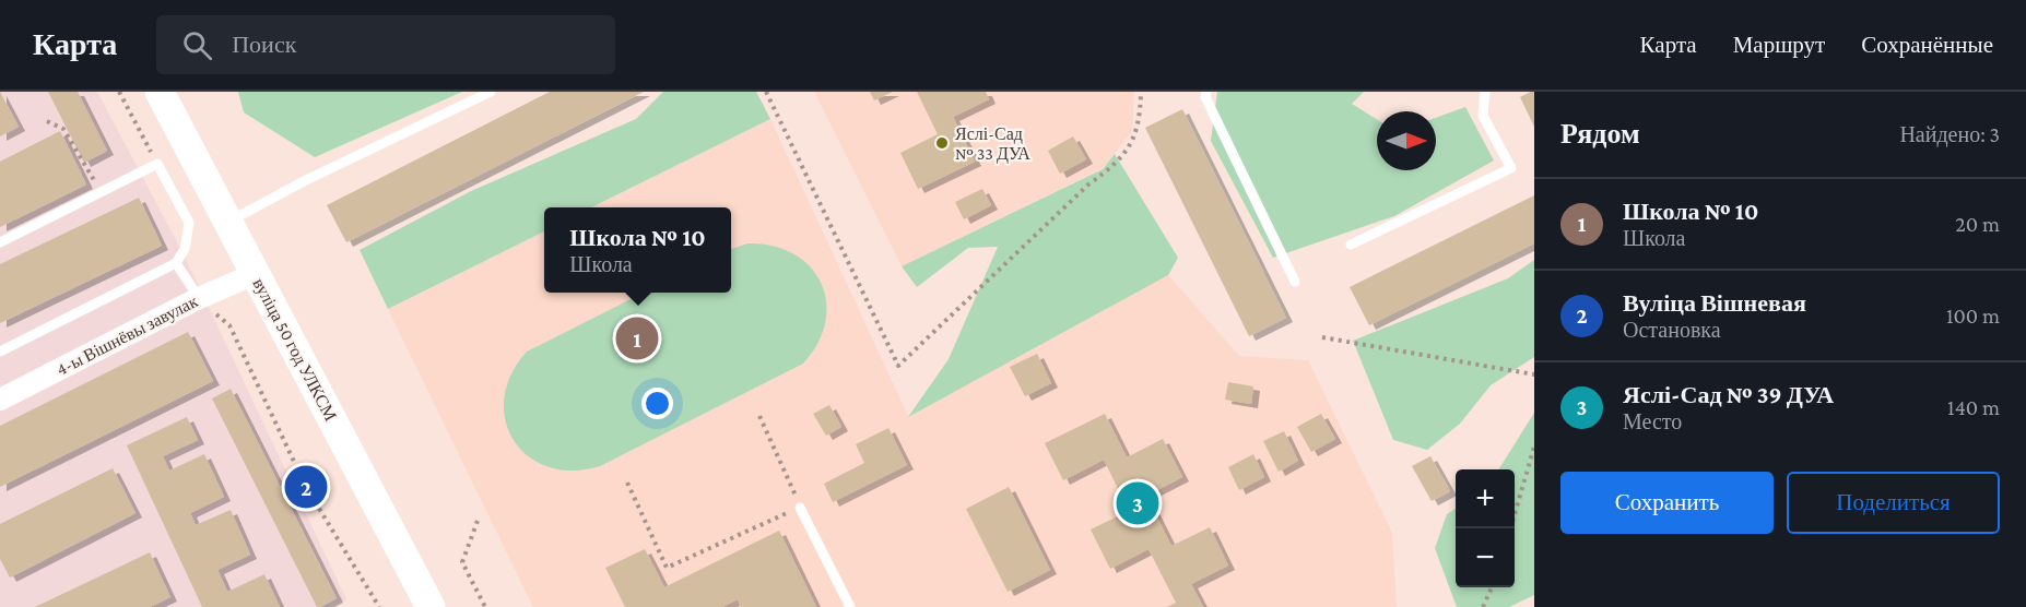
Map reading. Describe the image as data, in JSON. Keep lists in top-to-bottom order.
{
  "streets": {
    "main road": ["вуліца 50 год УЛКСМ"],
    "street": ["4-ы Вішнёвы завулак"]
  },
  "crossings": [
    ["4-ы Вішнёвы завулак", "вуліца 50 год УЛКСМ"]
  ],
  "places": ["Яслі-Сад № 33 ДУА"],
  "north": "right",
  "page": {
    "header": "Карта",
    "search": "Поиск",
    "nav": ["Карта", "Маршрут", "Сохранённые"],
    "heading": ["Рядом", "Найдено: 3"],
    "list": [
      {
        "mark": "1",
        "name": "Школа № 10",
        "note": "Школа",
        "value": "20 m"
      },
      {
        "mark": "2",
        "name": "Вуліца Вішневая",
        "note": "Остановка",
        "value": "100 m"
      },
      {
        "mark": "3",
        "name": "Яслі-Сад № 39 ДУА",
        "note": "Место",
        "value": "140 m"
      }
    ],
    "popup": ["Школа № 10", "Школа"],
    "pins": ["1", "2", "3"],
    "buttons": ["Сохранить", "Поделиться"],
    "map_buttons": ["+", "−"]
  }
}
